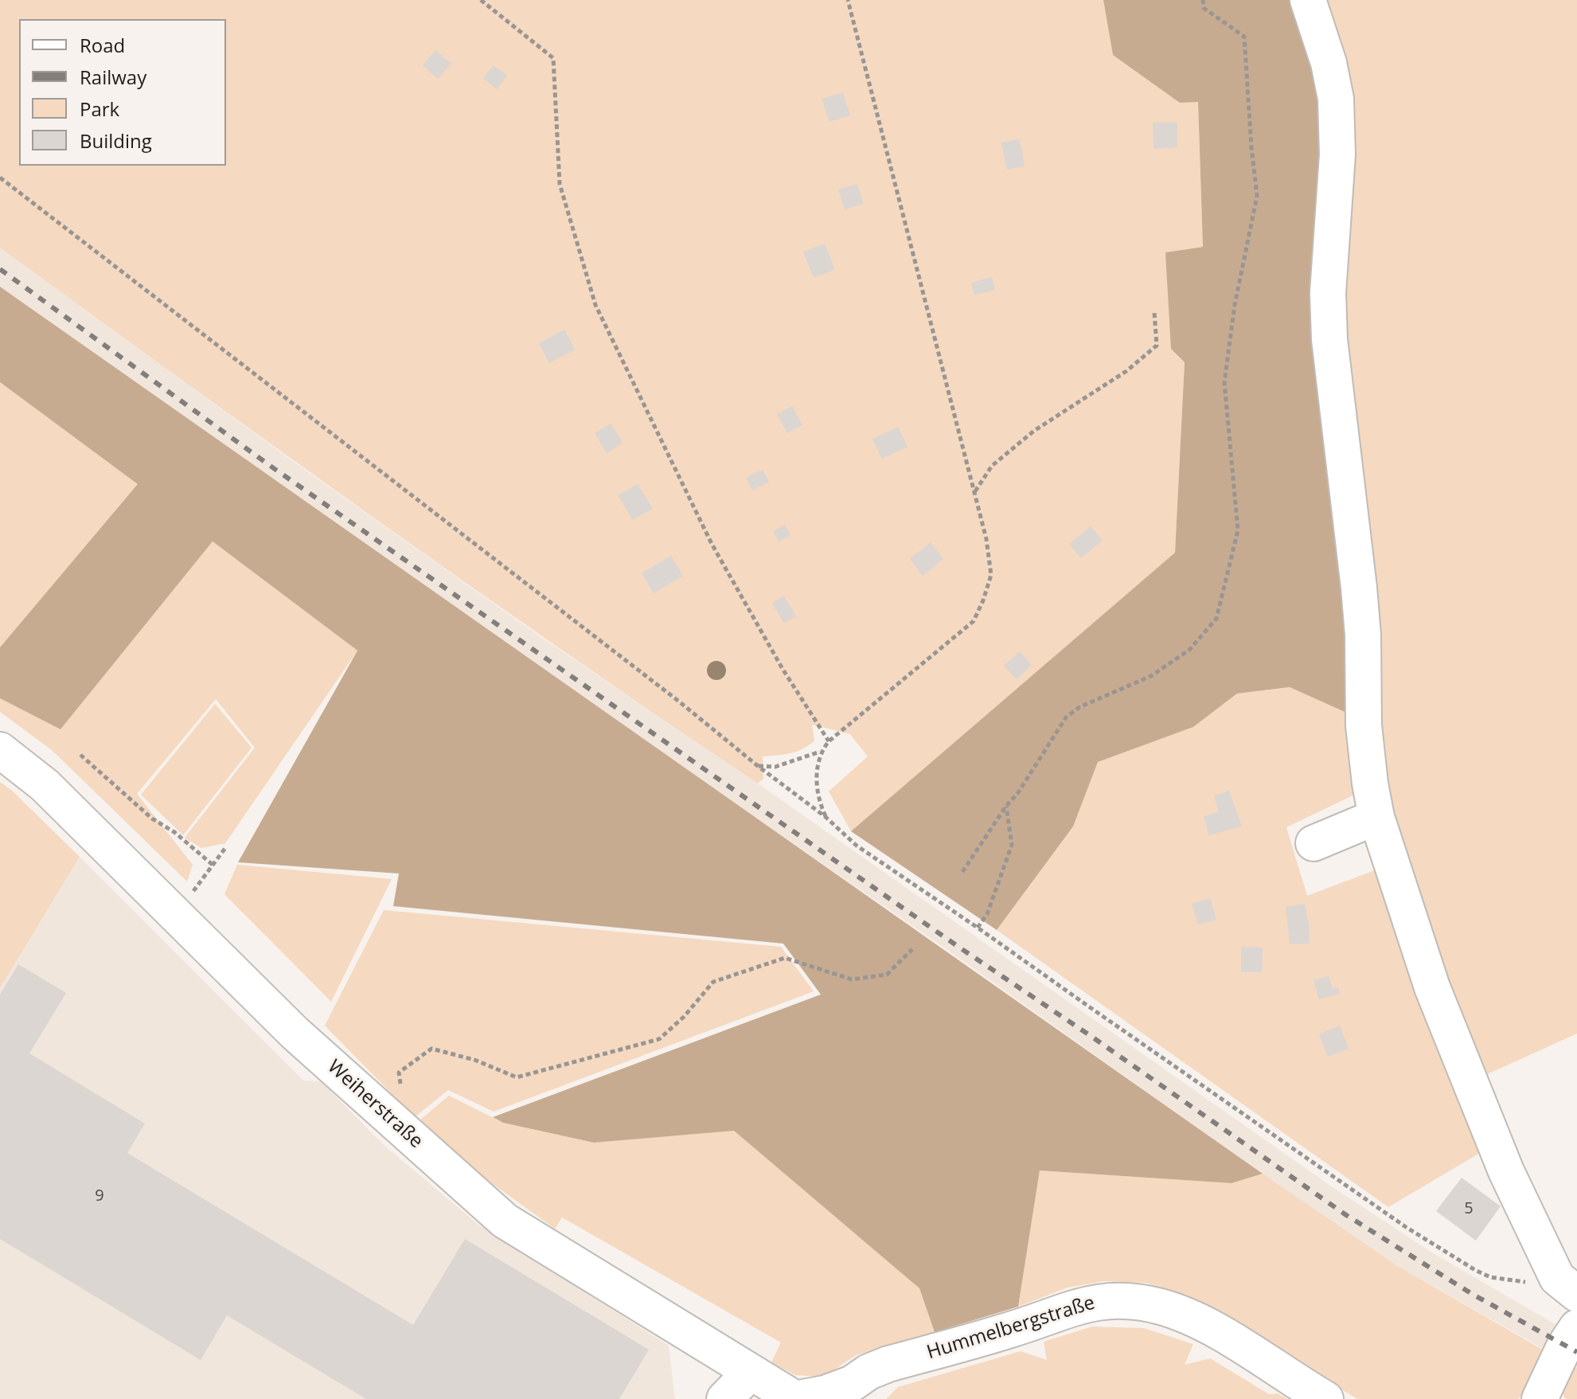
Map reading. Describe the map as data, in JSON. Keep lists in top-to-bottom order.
{
  "streets": {
    "street": ["Weiherstraße", "Hummelbergstraße"]
  },
  "crossings": [
    ["Weiherstraße", "Hummelbergstraße"]
  ],
  "house_numbers": ["9", "5"],
  "legend": [
    "Road",
    "Railway",
    "Park",
    "Building"
  ]
}
